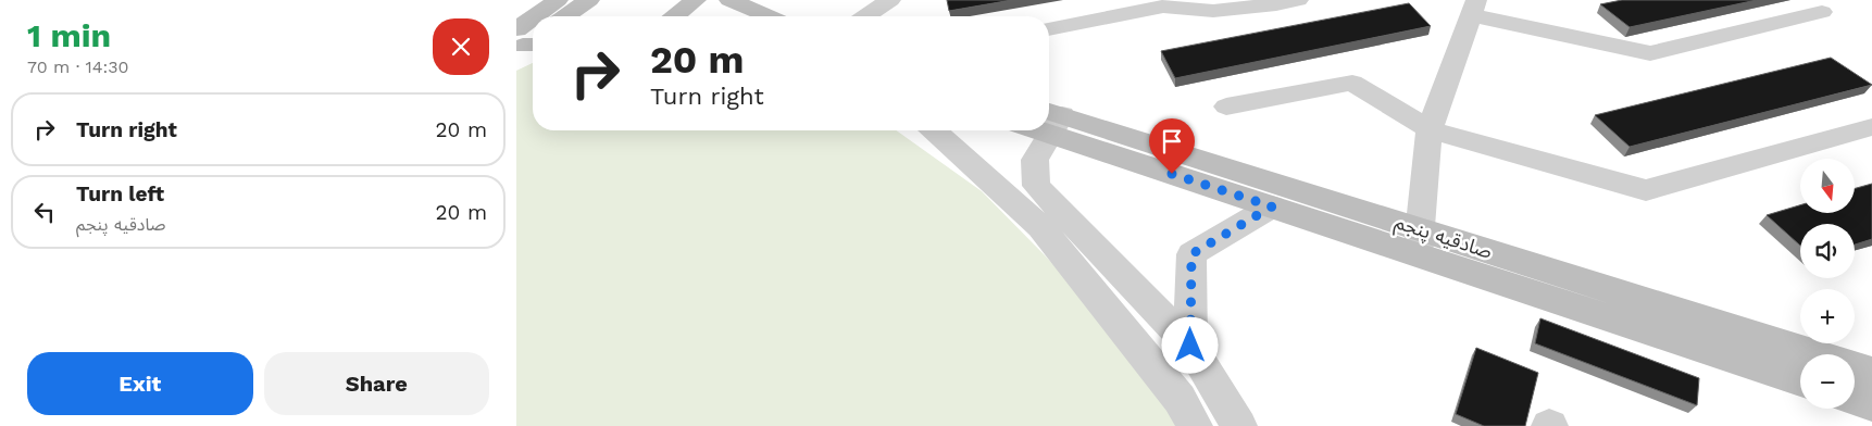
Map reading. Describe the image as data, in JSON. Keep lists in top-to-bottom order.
{
  "streets": {
    "street": ["صادقیه پنجم"]
  },
  "north": "bottom",
  "page": {
    "heading": ["1 min", "70 m · 14:30"],
    "turn": ["20 m", "Turn right"],
    "list": [
      {
        "name": "Turn right",
        "value": "20 m"
      },
      {
        "name": "Turn left",
        "note": "صادقیه پنجم",
        "value": "20 m"
      }
    ],
    "map_buttons": ["+", "−"],
    "buttons": ["Exit", "Share"]
  }
}
